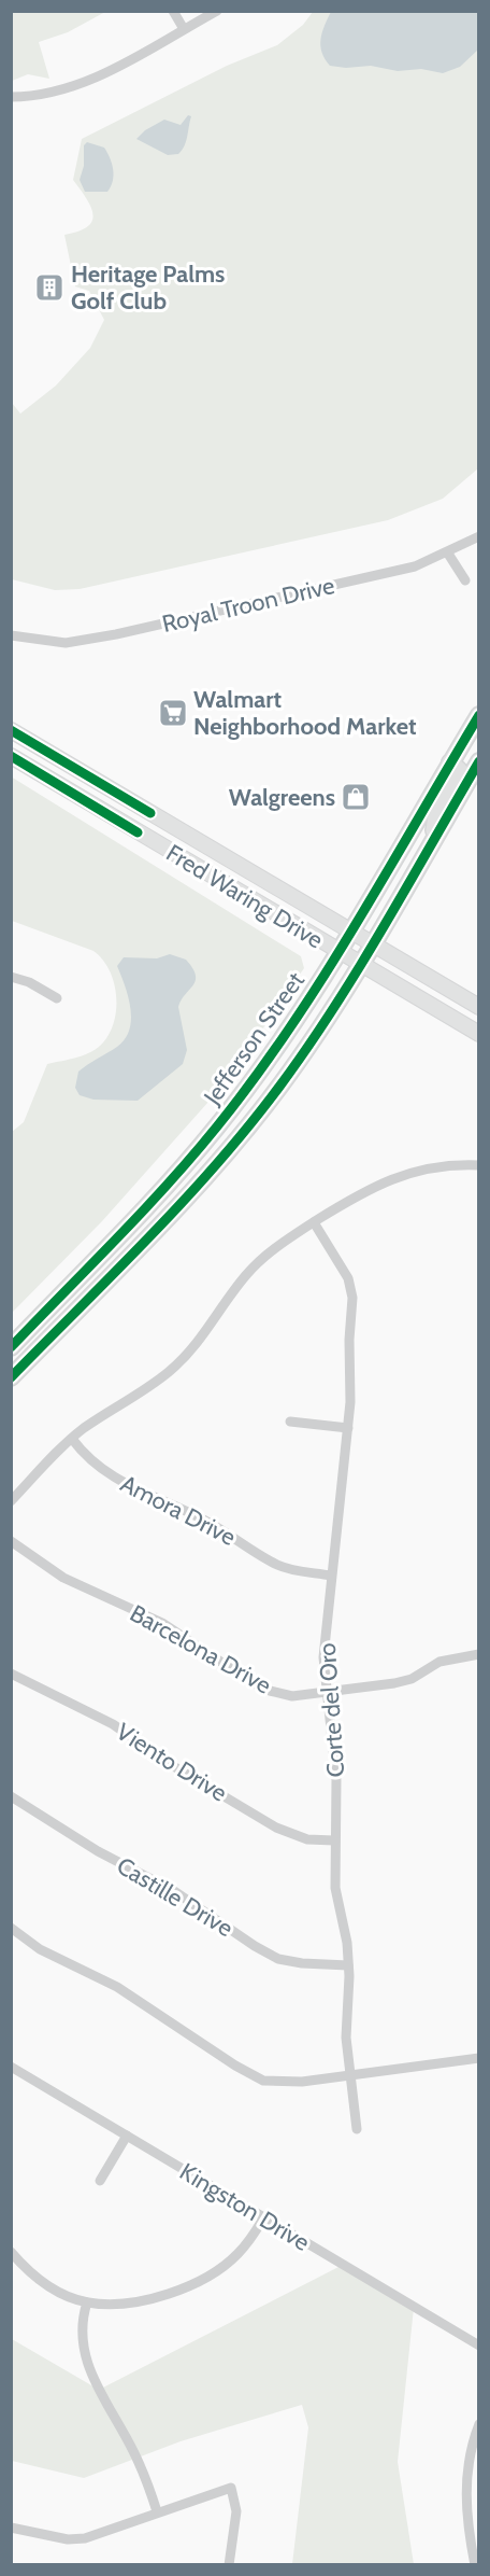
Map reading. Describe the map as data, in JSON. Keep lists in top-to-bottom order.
{
  "streets": {
    "main road": ["Fred Waring Drive", "Jefferson Street"],
    "street": [
      "Royal Troon Drive",
      "Amora Drive",
      "Barcelona Drive",
      "Corte del Oro",
      "Viento Drive",
      "Castille Drive",
      "Kingston Drive"
    ]
  },
  "crossings": [
    ["Fred Waring Drive", "Jefferson Street"],
    ["Amora Drive", "Corte del Oro"],
    ["Barcelona Drive", "Corte del Oro"],
    ["Corte del Oro", "Viento Drive"],
    ["Corte del Oro", "Castille Drive"]
  ],
  "places": {
    "building": ["Heritage Palms Golf Club"],
    "supermarket": ["Walmart Neighborhood Market"],
    "shop": ["Walgreens"]
  }
}
